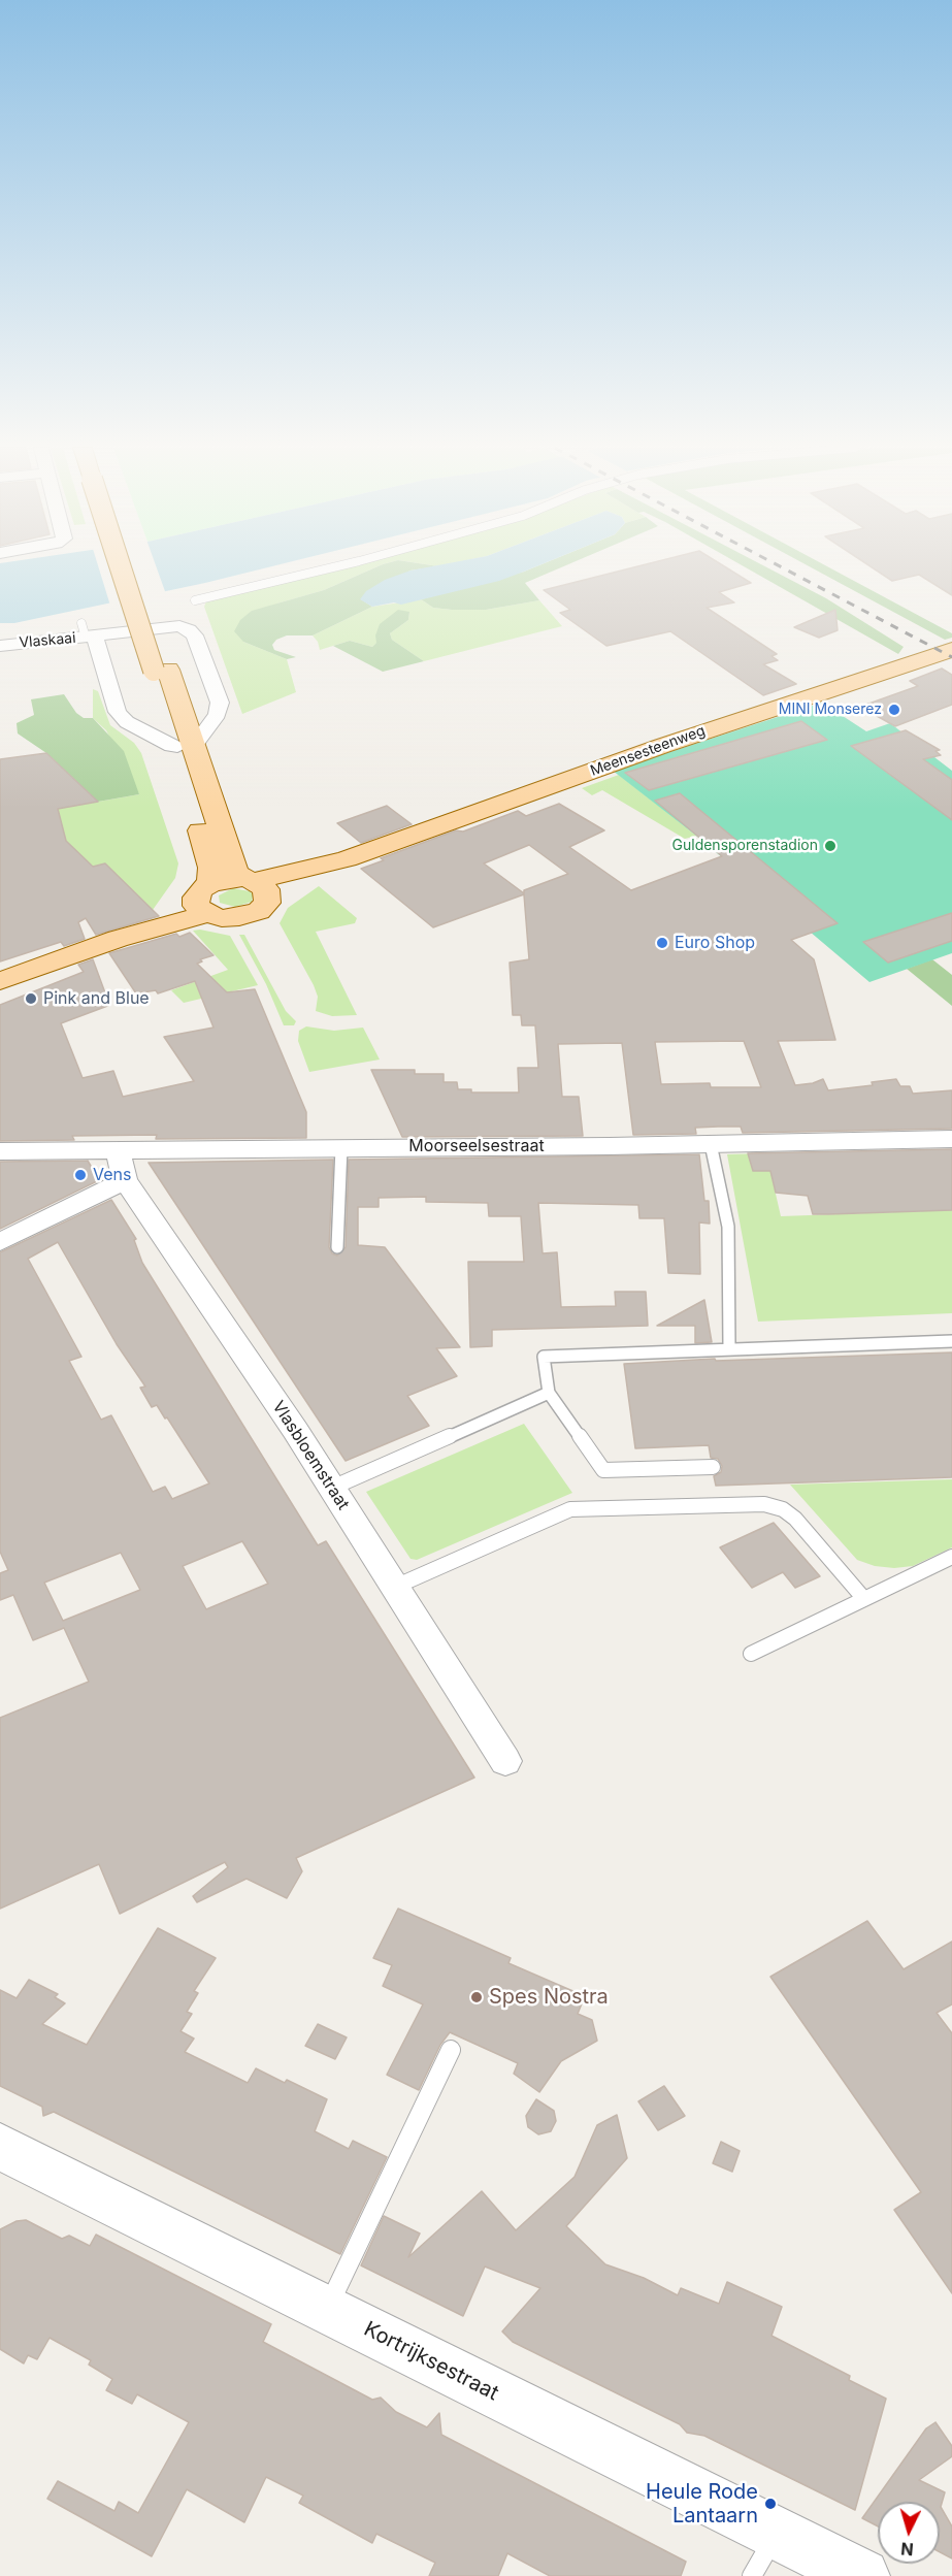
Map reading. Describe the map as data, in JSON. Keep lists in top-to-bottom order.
{
  "streets": {
    "main road": ["Meensesteenweg"],
    "street": [
      "Vlaskaai",
      "Moorseelsestraat",
      "Vlasbloemstraat",
      "Kortrijksestraat"
    ]
  },
  "crossings": [
    ["Moorseelsestraat", "Vlasbloemstraat"]
  ],
  "places": [
    "MINI Monserez",
    "Guldensporenstadion",
    "Euro Shop",
    "Pink and Blue",
    "Vens",
    "Spes Nostra",
    "Heule Rode Lantaarn"
  ],
  "north": "bottom"
}
